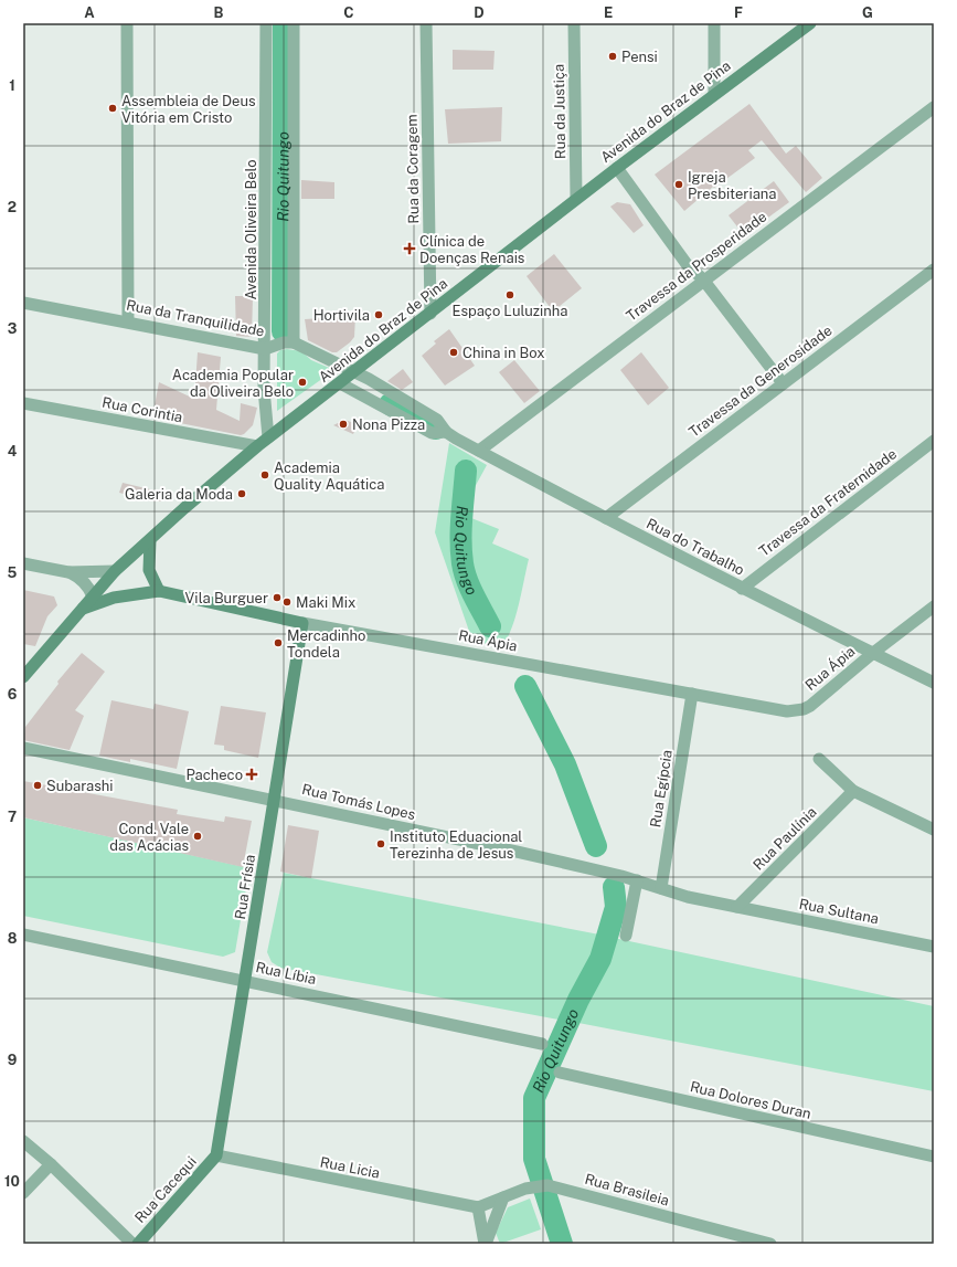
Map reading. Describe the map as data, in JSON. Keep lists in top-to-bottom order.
{
  "streets": {
    "main road": [
      "Avenida do Braz de Pina",
      "Rua Ápia",
      "Rua Frísia",
      "Rua Cacequi"
    ],
    "street": [
      "Rua da Justiça",
      "Rua da Coragem",
      "Avenida Oliveira Belo",
      "Travessa da Prosperidade",
      "Rua da Tranquilidade",
      "Travessa da Generosidade",
      "Rua Corintia",
      "Travessa da Fraternidade",
      "Rua do Trabalho",
      "Rua Egípcia",
      "Rua Tomás Lopes",
      "Rua Paulínia",
      "Rua Sultana",
      "Rua Líbia",
      "Rua Dolores Duran",
      "Rua Licia",
      "Rua Brasileia"
    ]
  },
  "crossings": [
    ["Rua da Justiça", "Avenida do Braz de Pina"],
    ["Avenida do Braz de Pina", "Rua da Coragem"],
    ["Avenida do Braz de Pina", "Avenida Oliveira Belo"],
    ["Avenida do Braz de Pina", "Rua Corintia"],
    ["Avenida do Braz de Pina", "Rua do Trabalho"],
    ["Avenida do Braz de Pina", "Rua Ápia"],
    ["Avenida Oliveira Belo", "Rua da Tranquilidade"],
    ["Travessa da Prosperidade", "Rua do Trabalho"],
    ["Travessa da Generosidade", "Rua do Trabalho"],
    ["Travessa da Fraternidade", "Rua do Trabalho"],
    ["Rua do Trabalho", "Rua Ápia"],
    ["Rua Ápia", "Rua Egípcia"],
    ["Rua Ápia", "Rua Frísia"],
    ["Rua Egípcia", "Rua Tomás Lopes"],
    ["Rua Tomás Lopes", "Rua Paulínia"],
    ["Rua Tomás Lopes", "Rua Frísia"],
    ["Rua Tomás Lopes", "Rua Sultana"],
    ["Rua Paulínia", "Rua Sultana"],
    ["Rua Frísia", "Rua Líbia"],
    ["Rua Frísia", "Rua Licia"],
    ["Rua Frísia", "Rua Cacequi"],
    ["Rua Licia", "Rua Cacequi"],
    ["Rua Licia", "Rua Brasileia"]
  ],
  "water": ["Rio Quitungo"],
  "places": {
    "other": [
      "Pensi",
      "Assembleia de Deus Vitória em Cristo",
      "Igreja Presbiteriana",
      "Espaço Luluzinha",
      "Hortivila",
      "China in Box",
      "Academia Popular da Oliveira Belo",
      "Nona Pizza",
      "Academia Quality Aquática",
      "Galeria da Moda",
      "Vila Burguer",
      "Maki Mix",
      "Mercadinho Tondela",
      "Subarashi",
      "Cond. Vale das Acácias",
      "Instituto Eduacional Terezinha de Jesus"
    ],
    "health": ["Clínica de Doenças Renais", "Pacheco"]
  },
  "grid": {
    "columns": [
      "A",
      "B",
      "C",
      "D",
      "E",
      "F",
      "G"
    ],
    "rows": [
      "1",
      "2",
      "3",
      "4",
      "5",
      "6",
      "7",
      "8",
      "9",
      "10"
    ]
  }
}
